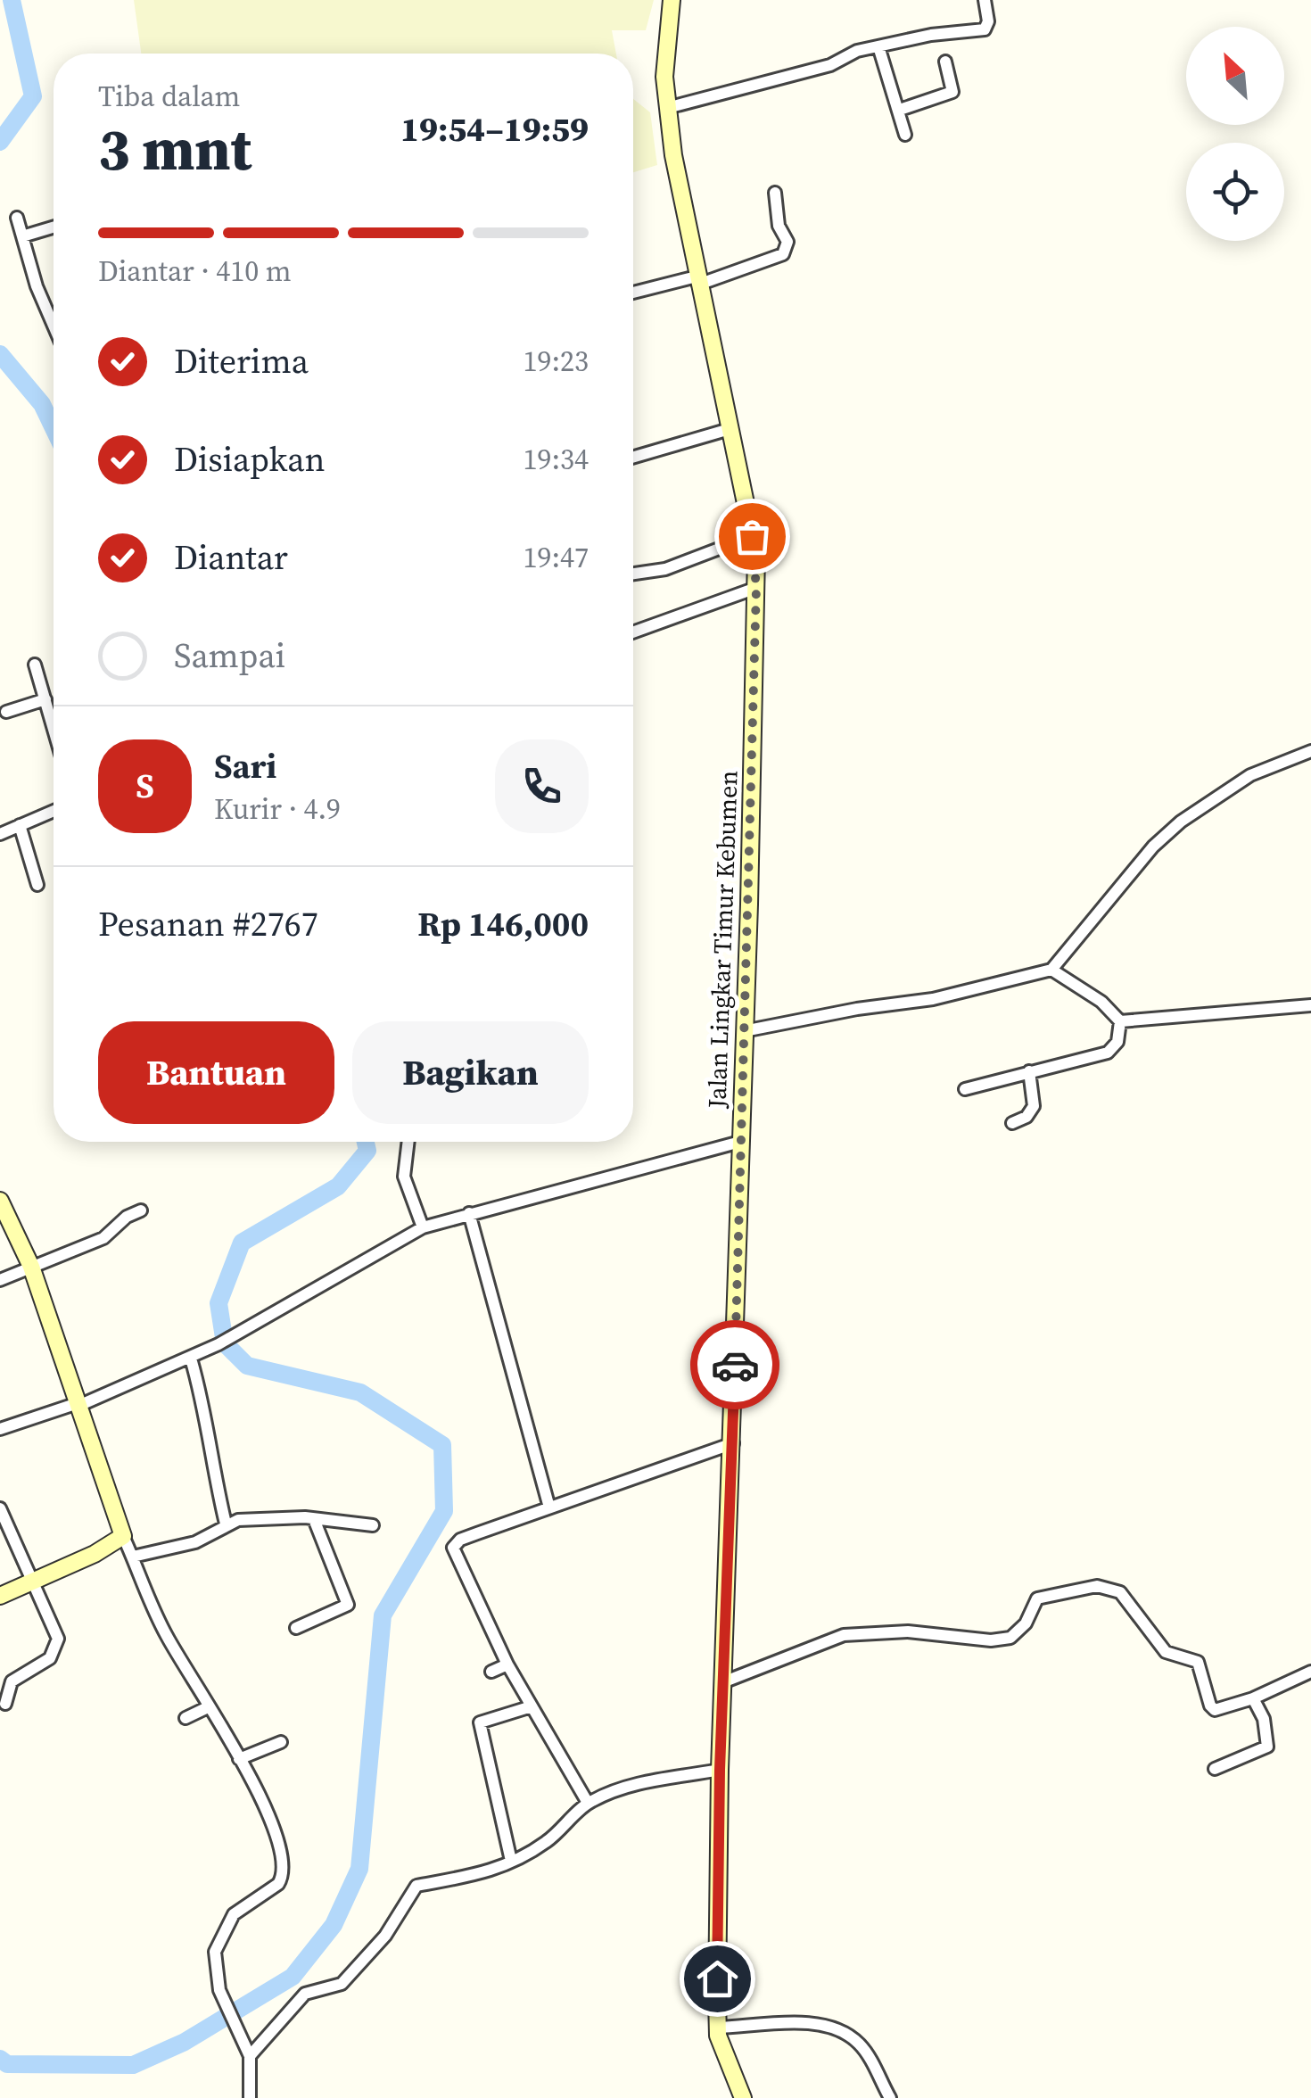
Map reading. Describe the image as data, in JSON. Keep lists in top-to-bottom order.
{
  "streets": {
    "main road": ["Jalan Lingkar Timur Kebumen"]
  },
  "north": "top left",
  "page": {
    "heading": ["3 mnt", "Tiba dalam", "19:54–19:59"],
    "panel": [
      "Sari",
      "Kurir · 4.9",
      "Pesanan #2767",
      "Rp 146,000"
    ],
    "bar": "Diantar · 410 m",
    "list": [
      ["Diterima", "19:23"],
      ["Disiapkan", "19:34"],
      ["Diantar", "19:47"],
      "Sampai"
    ],
    "round": "S",
    "buttons": ["Bantuan", "Bagikan"]
  }
}
